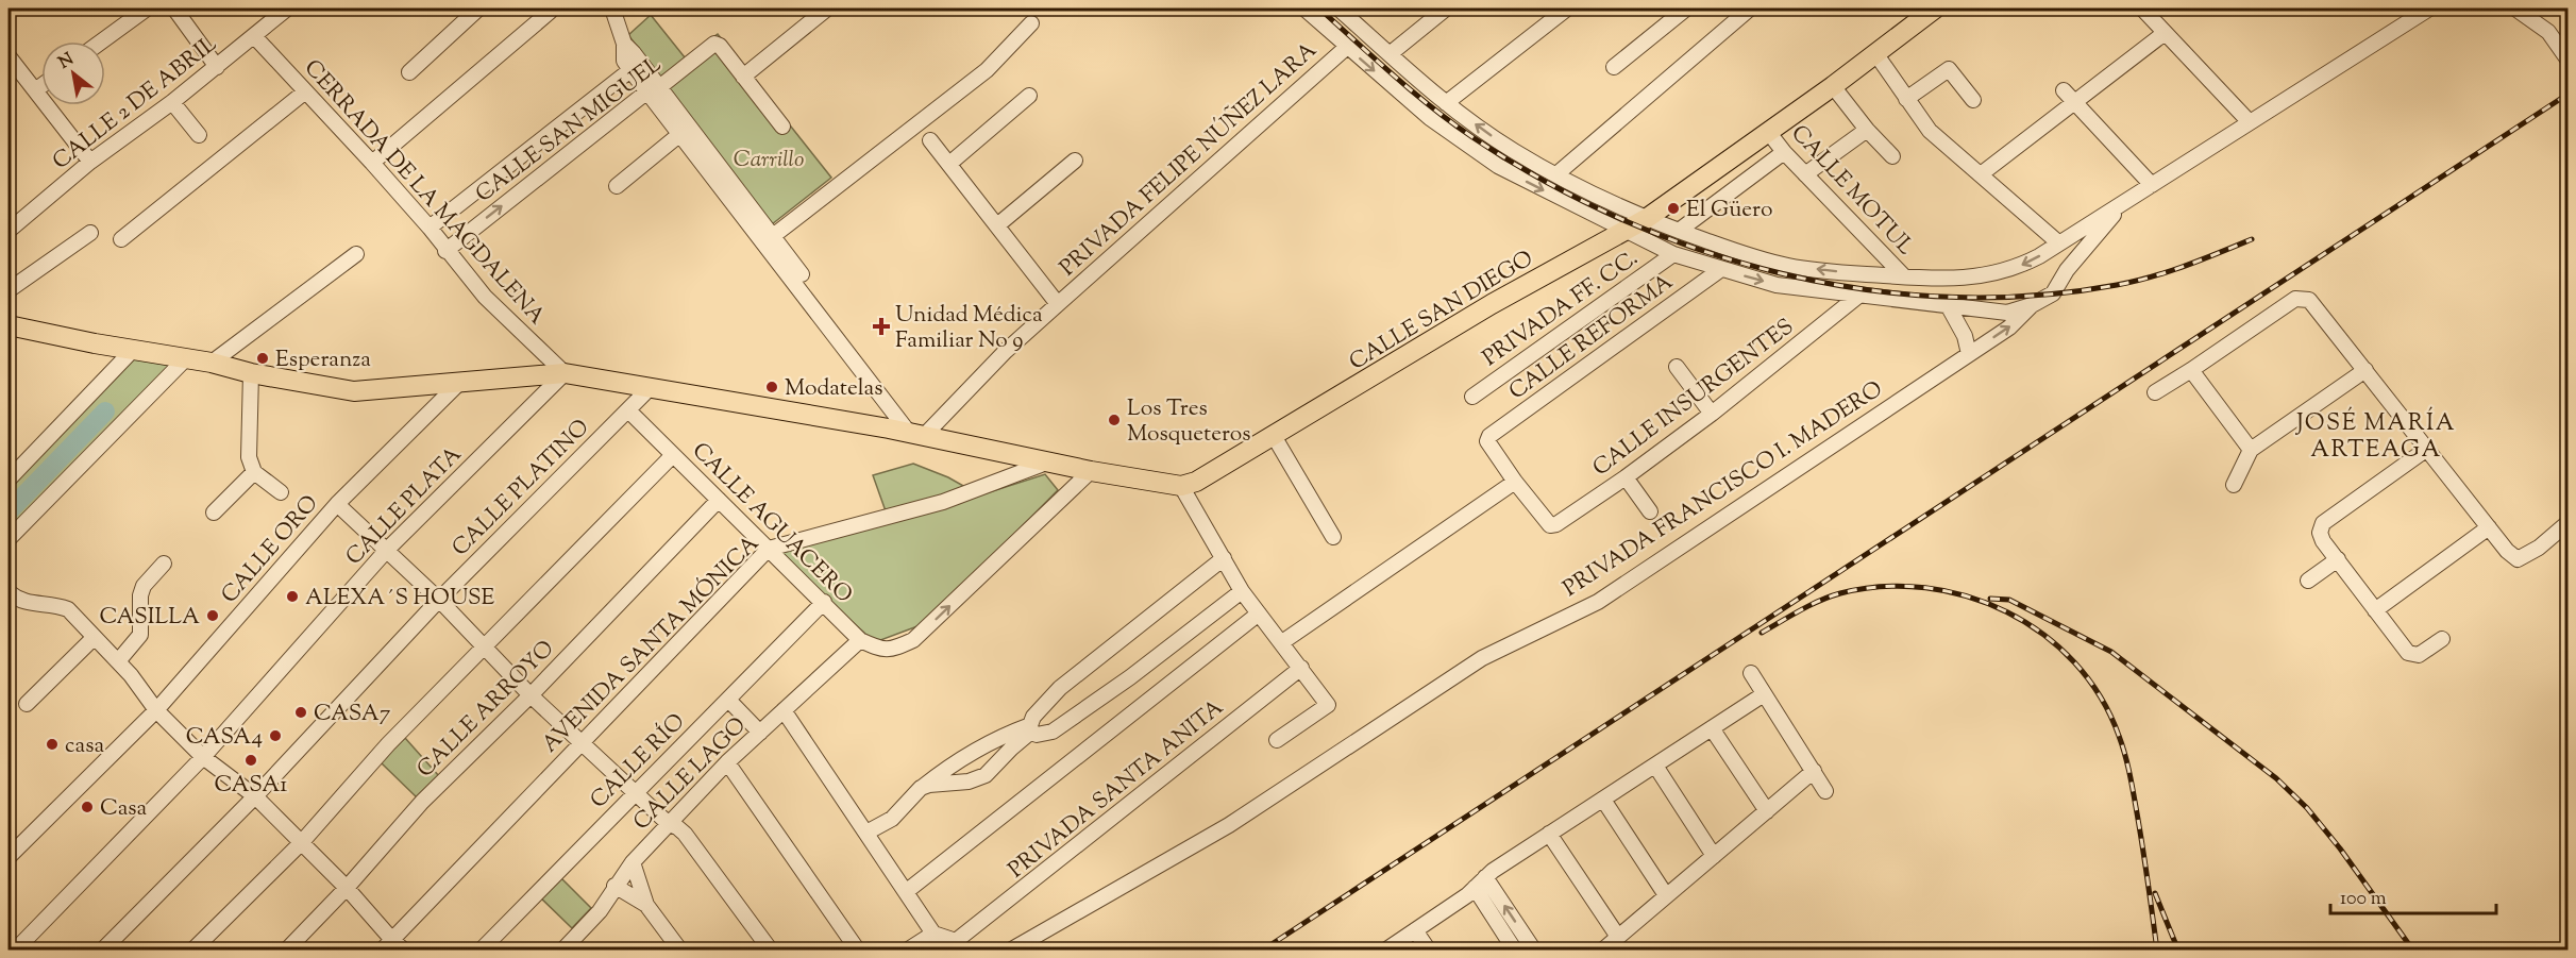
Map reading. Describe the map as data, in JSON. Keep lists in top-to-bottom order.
{
  "streets": {
    "main road": ["CALLE SAN DIEGO"],
    "street": [
      "CALLE 2 DE ABRIL",
      "CALLE SAN MIGUEL",
      "PRIVADA FELIPE NÚÑEZ LARA",
      "CALLE MOTUL",
      "CERRADA DE LA MAGDALENA",
      "PRIVADA FF. CC.",
      "CALLE REFORMA",
      "CALLE INSURGENTES",
      "CALLE PLATINO",
      "PRIVADA FRANCISCO I. MADERO",
      "CALLE PLATA",
      "CALLE AGUACERO",
      "CALLE ORO",
      "AVENIDA SANTA MÓNICA",
      "CALLE ARROYO",
      "CALLE RÍO",
      "CALLE LAGO",
      "PRIVADA SANTA ANITA"
    ]
  },
  "crossings": [
    ["CALLE 2 DE ABRIL", "CERRADA DE LA MAGDALENA"],
    ["CALLE SAN MIGUEL", "CERRADA DE LA MAGDALENA"],
    ["CALLE MOTUL", "CALLE SAN DIEGO"],
    ["CERRADA DE LA MAGDALENA", "CALLE PLATA"],
    ["CALLE REFORMA", "CALLE INSURGENTES"],
    ["CALLE INSURGENTES", "PRIVADA FRANCISCO I. MADERO"],
    ["CALLE PLATINO", "CALLE AGUACERO"],
    ["CALLE AGUACERO", "AVENIDA SANTA MÓNICA"],
    ["CALLE AGUACERO", "CALLE ARROYO"],
    ["CALLE AGUACERO", "CALLE RÍO"],
    ["CALLE AGUACERO", "CALLE LAGO"]
  ],
  "districts": ["JOSÉ MARÍA ARTEAGA"],
  "parks": ["Carrillo"],
  "places": {
    "other": [
      "El Güero",
      "Esperanza",
      "Modatelas",
      "Los Tres Mosqueteros",
      "ALEXA´S HOUSE",
      "CASILLA",
      "CASA7",
      "CASA4",
      "casa",
      "CASA1",
      "Casa"
    ],
    "health": ["Unidad Médica Familiar No 9"]
  },
  "scale_bar": "100 m",
  "north": "top left"
}
